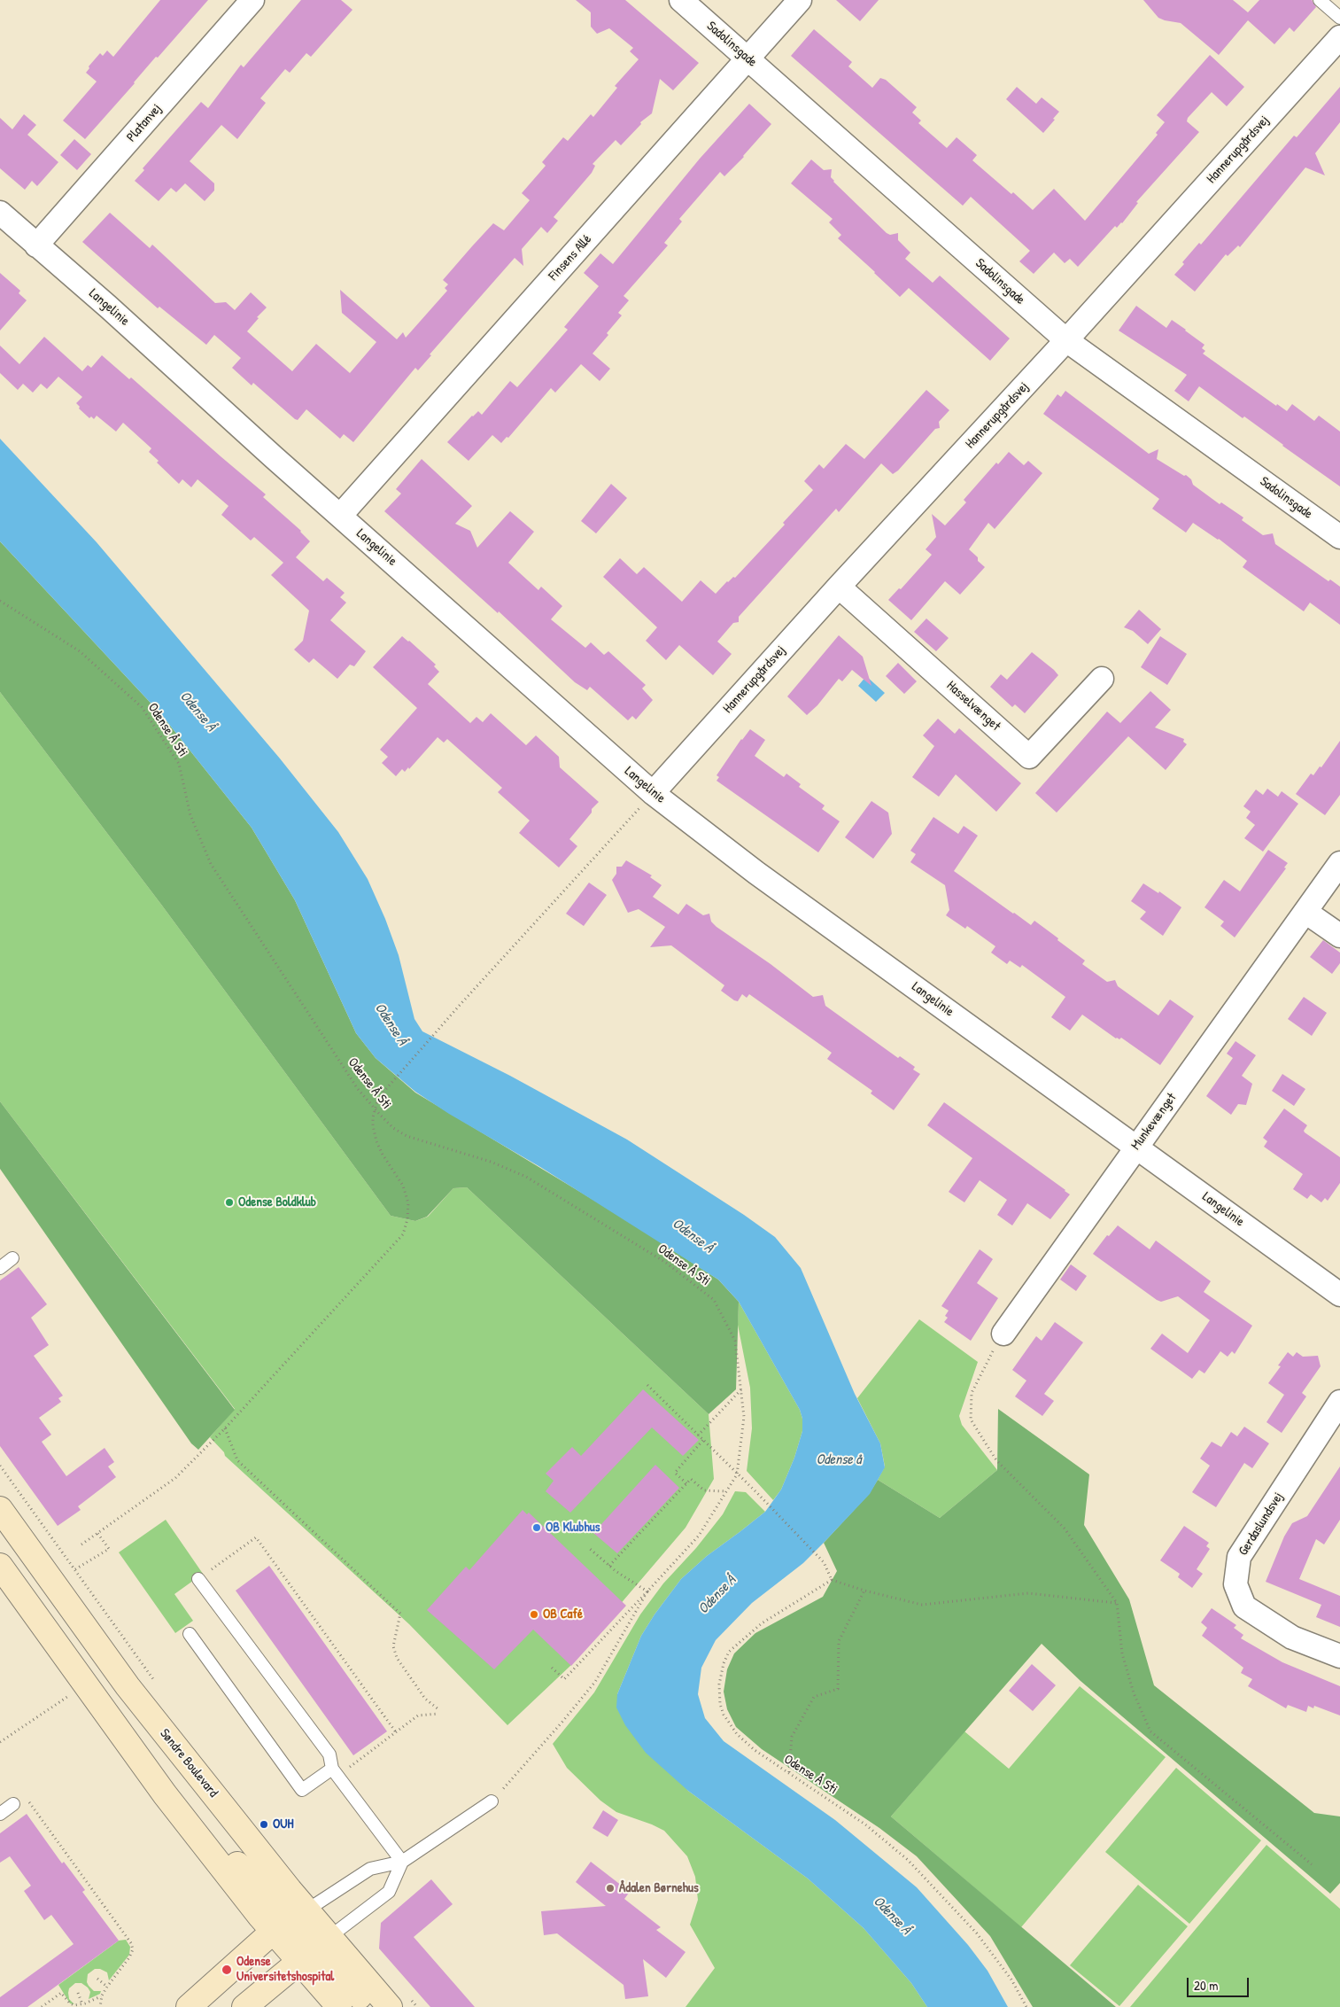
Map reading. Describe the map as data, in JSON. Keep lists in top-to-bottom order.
{
  "streets": {
    "street": [
      "Sadolinsgade",
      "Platanvej",
      "Hannerupgårdsvej",
      "Finsens Allé",
      "Langelinie",
      "Hasselvænget",
      "Munkevænget",
      "Gerdaslundsvej",
      "Søndre Boulevard"
    ],
    "path": ["Odense Å Sti"]
  },
  "crossings": [
    ["Sadolinsgade", "Hannerupgårdsvej"],
    ["Sadolinsgade", "Finsens Allé"],
    ["Platanvej", "Langelinie"],
    ["Hannerupgårdsvej", "Langelinie"],
    ["Hannerupgårdsvej", "Hasselvænget"],
    ["Finsens Allé", "Langelinie"],
    ["Langelinie", "Munkevænget"]
  ],
  "water": ["Odense Å", "Odense å"],
  "places": [
    "Odense Boldklub",
    "OB Klubhus",
    "OB Café",
    "OUH",
    "Ådalen Børnehus",
    "Odense Universitetshospital"
  ],
  "scale_bar": "20 m"
}
